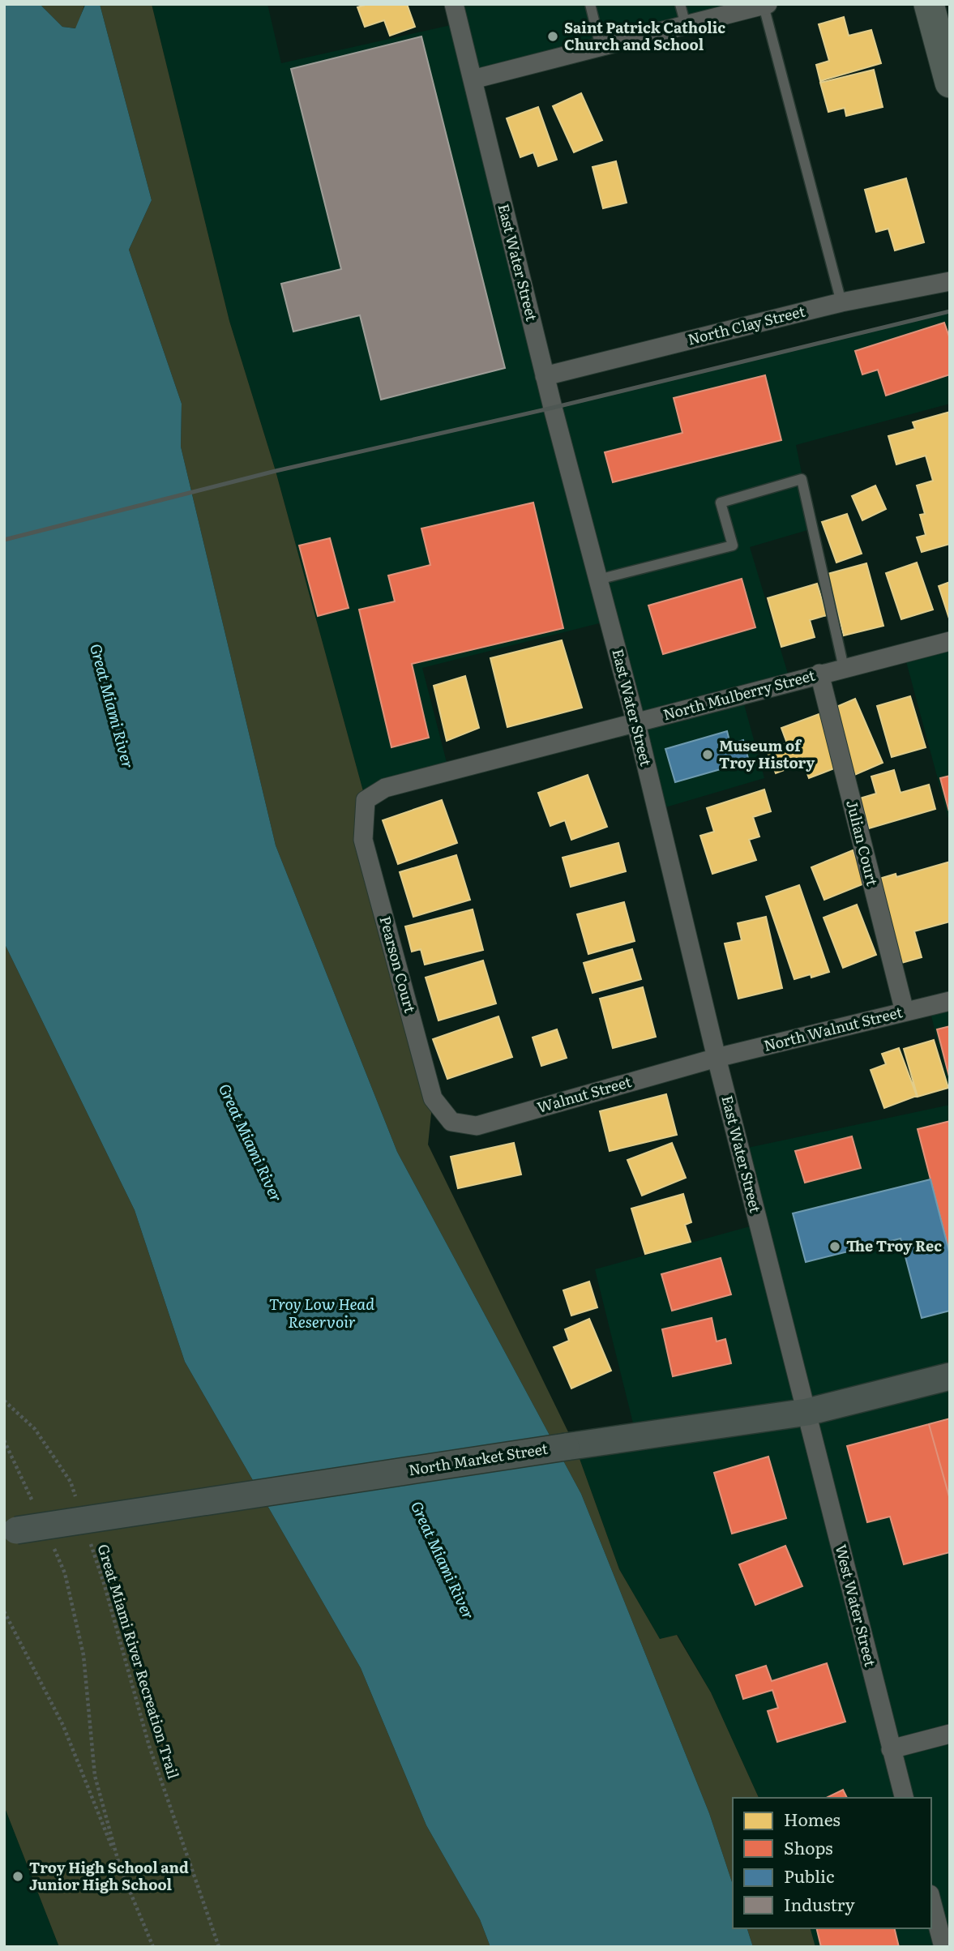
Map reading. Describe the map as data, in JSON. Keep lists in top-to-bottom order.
{
  "streets": {
    "main road": ["North Market Street"],
    "street": [
      "East Water Street",
      "North Clay Street",
      "North Mulberry Street",
      "Julian Court",
      "Pearson Court",
      "North Walnut Street",
      "Walnut Street",
      "West Water Street"
    ],
    "path": ["Great Miami River Recreation Trail"]
  },
  "crossings": [
    ["East Water Street", "North Clay Street"],
    ["East Water Street", "North Mulberry Street"],
    ["East Water Street", "North Walnut Street"],
    ["East Water Street", "Walnut Street"],
    ["East Water Street", "North Market Street"],
    ["East Water Street", "West Water Street"],
    ["North Mulberry Street", "Julian Court"],
    ["North Mulberry Street", "Pearson Court"],
    ["Julian Court", "North Walnut Street"],
    ["Pearson Court", "Walnut Street"],
    ["North Walnut Street", "Walnut Street"],
    ["North Market Street", "West Water Street"]
  ],
  "water": ["Great Miami River", "Troy Low Head Reservoir"],
  "places": [
    "Saint Patrick Catholic Church and School",
    "Museum of Troy History",
    "The Troy Rec",
    "Troy High School and Junior High School"
  ],
  "legend": [
    "Homes",
    "Shops",
    "Public",
    "Industry"
  ]
}
